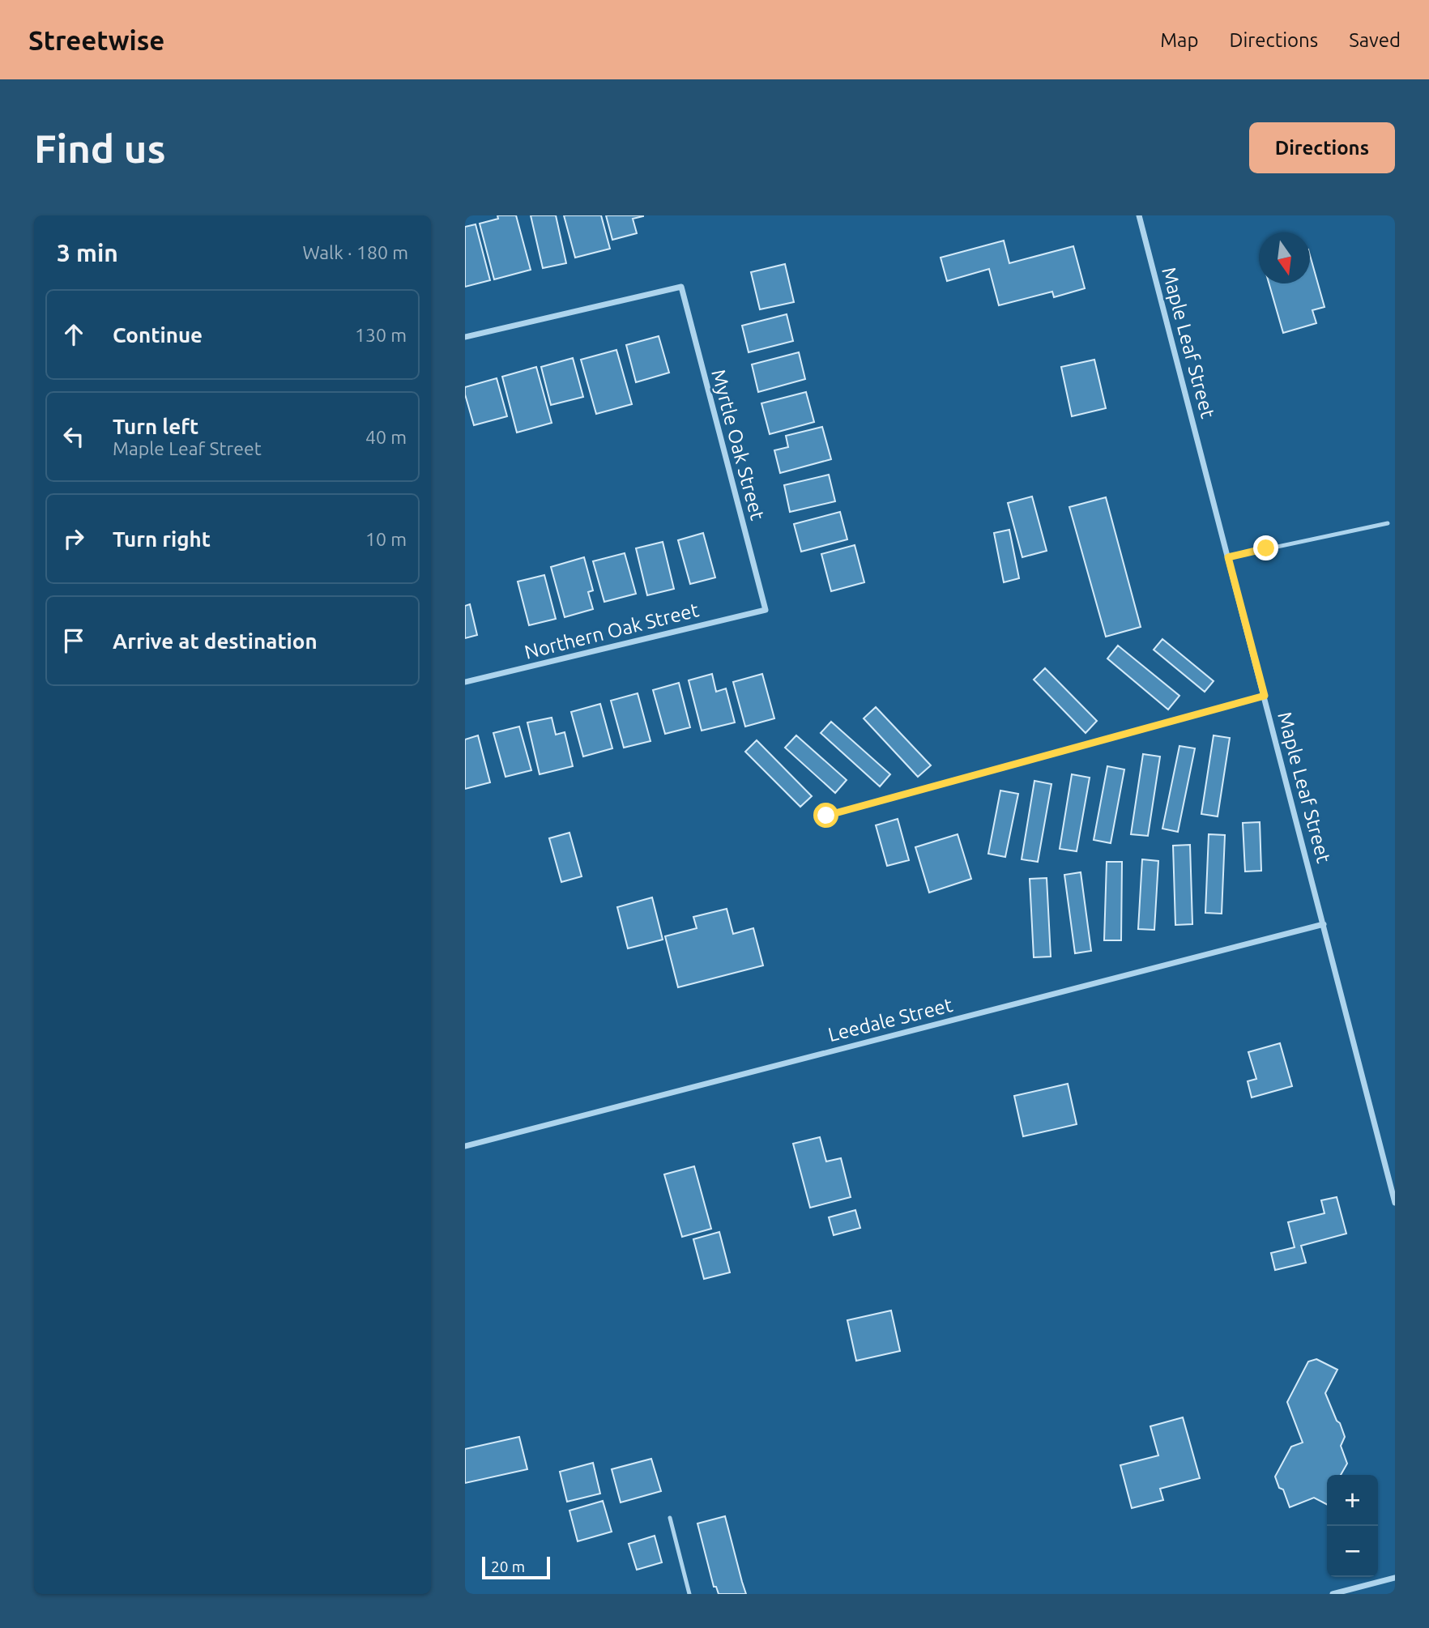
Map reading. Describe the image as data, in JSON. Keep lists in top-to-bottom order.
{
  "streets": {
    "street": [
      "Maple Leaf Street",
      "Myrtle Oak Street",
      "Northern Oak Street",
      "Leedale Street"
    ]
  },
  "crossings": [
    ["Maple Leaf Street", "Leedale Street"],
    ["Myrtle Oak Street", "Northern Oak Street"]
  ],
  "scale_bar": "20 m",
  "north": "bottom",
  "page": {
    "header": "Streetwise",
    "nav": ["Map", "Directions", "Saved"],
    "buttons": "Directions",
    "title": "Find us",
    "heading": ["3 min", "Walk · 180 m"],
    "list": [
      ["Continue", "130 m"],
      ["Turn left", "Maple Leaf Street", "40 m"],
      ["Turn right", "10 m"],
      "Arrive at destination"
    ],
    "map_buttons": ["+", "−"],
    "scale": "20 m"
  }
}
